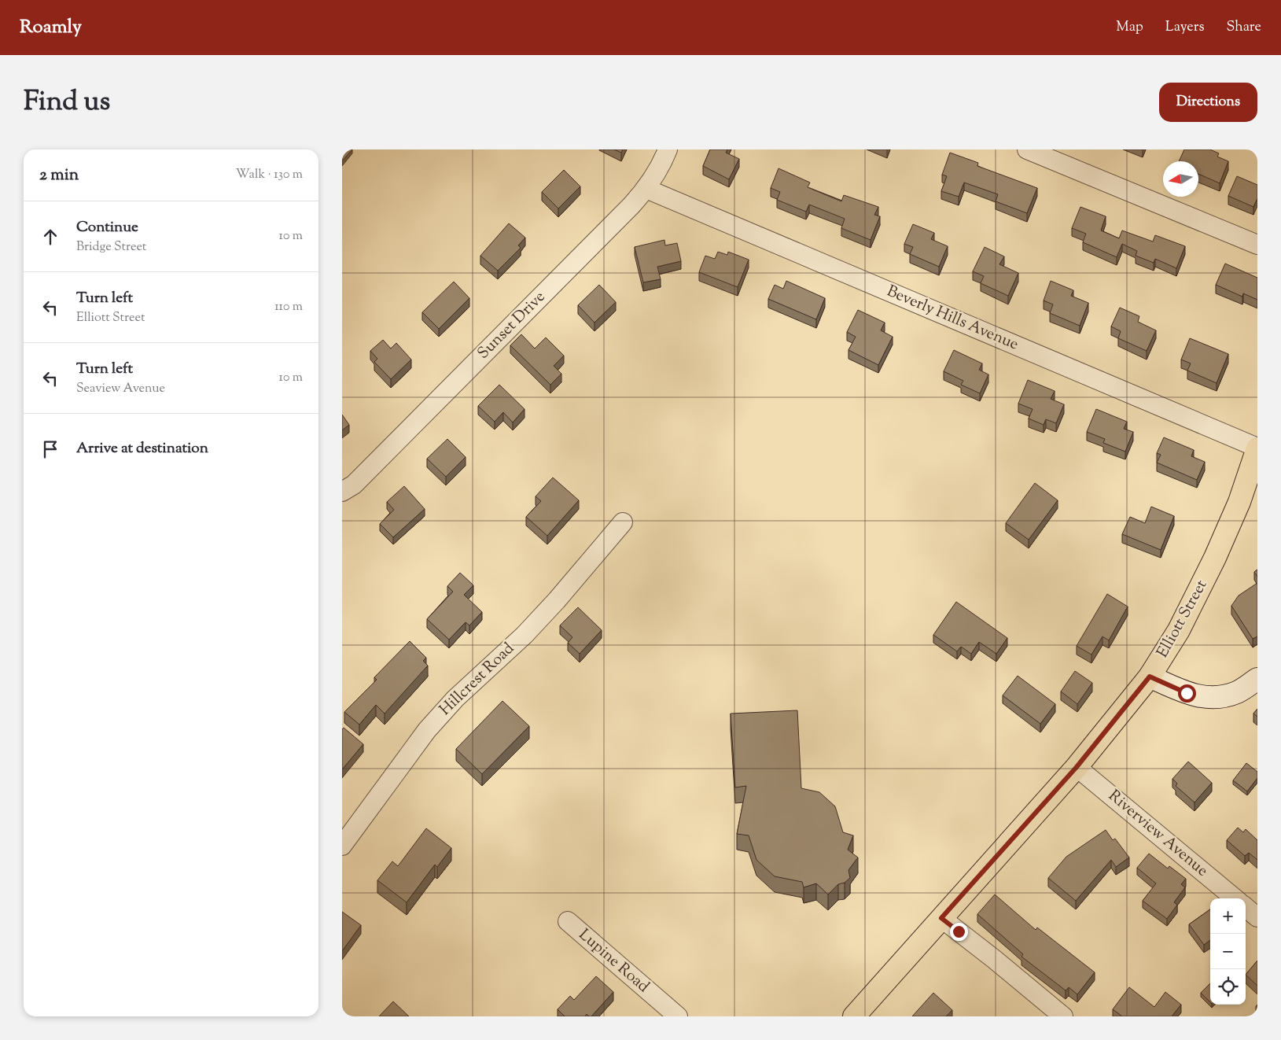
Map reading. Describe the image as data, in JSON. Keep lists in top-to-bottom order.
{
  "streets": {
    "main road": ["Elliott Street"],
    "street": [
      "Beverly Hills Avenue",
      "Sunset Drive",
      "Hillcrest Road",
      "Riverview Avenue",
      "Lupine Road"
    ]
  },
  "crossings": [
    ["Beverly Hills Avenue", "Sunset Drive"],
    ["Beverly Hills Avenue", "Elliott Street"],
    ["Elliott Street", "Riverview Avenue"]
  ],
  "north": "left",
  "page": {
    "header": "Roamly",
    "nav": ["Map", "Layers", "Share"],
    "title": "Find us",
    "buttons": "Directions",
    "heading": ["2 min", "Walk · 130 m"],
    "list": [
      ["Continue", "Bridge Street", "10 m"],
      ["Turn left", "Elliott Street", "110 m"],
      ["Turn left", "Seaview Avenue", "10 m"],
      "Arrive at destination"
    ],
    "map_buttons": ["+", "−"]
  }
}
